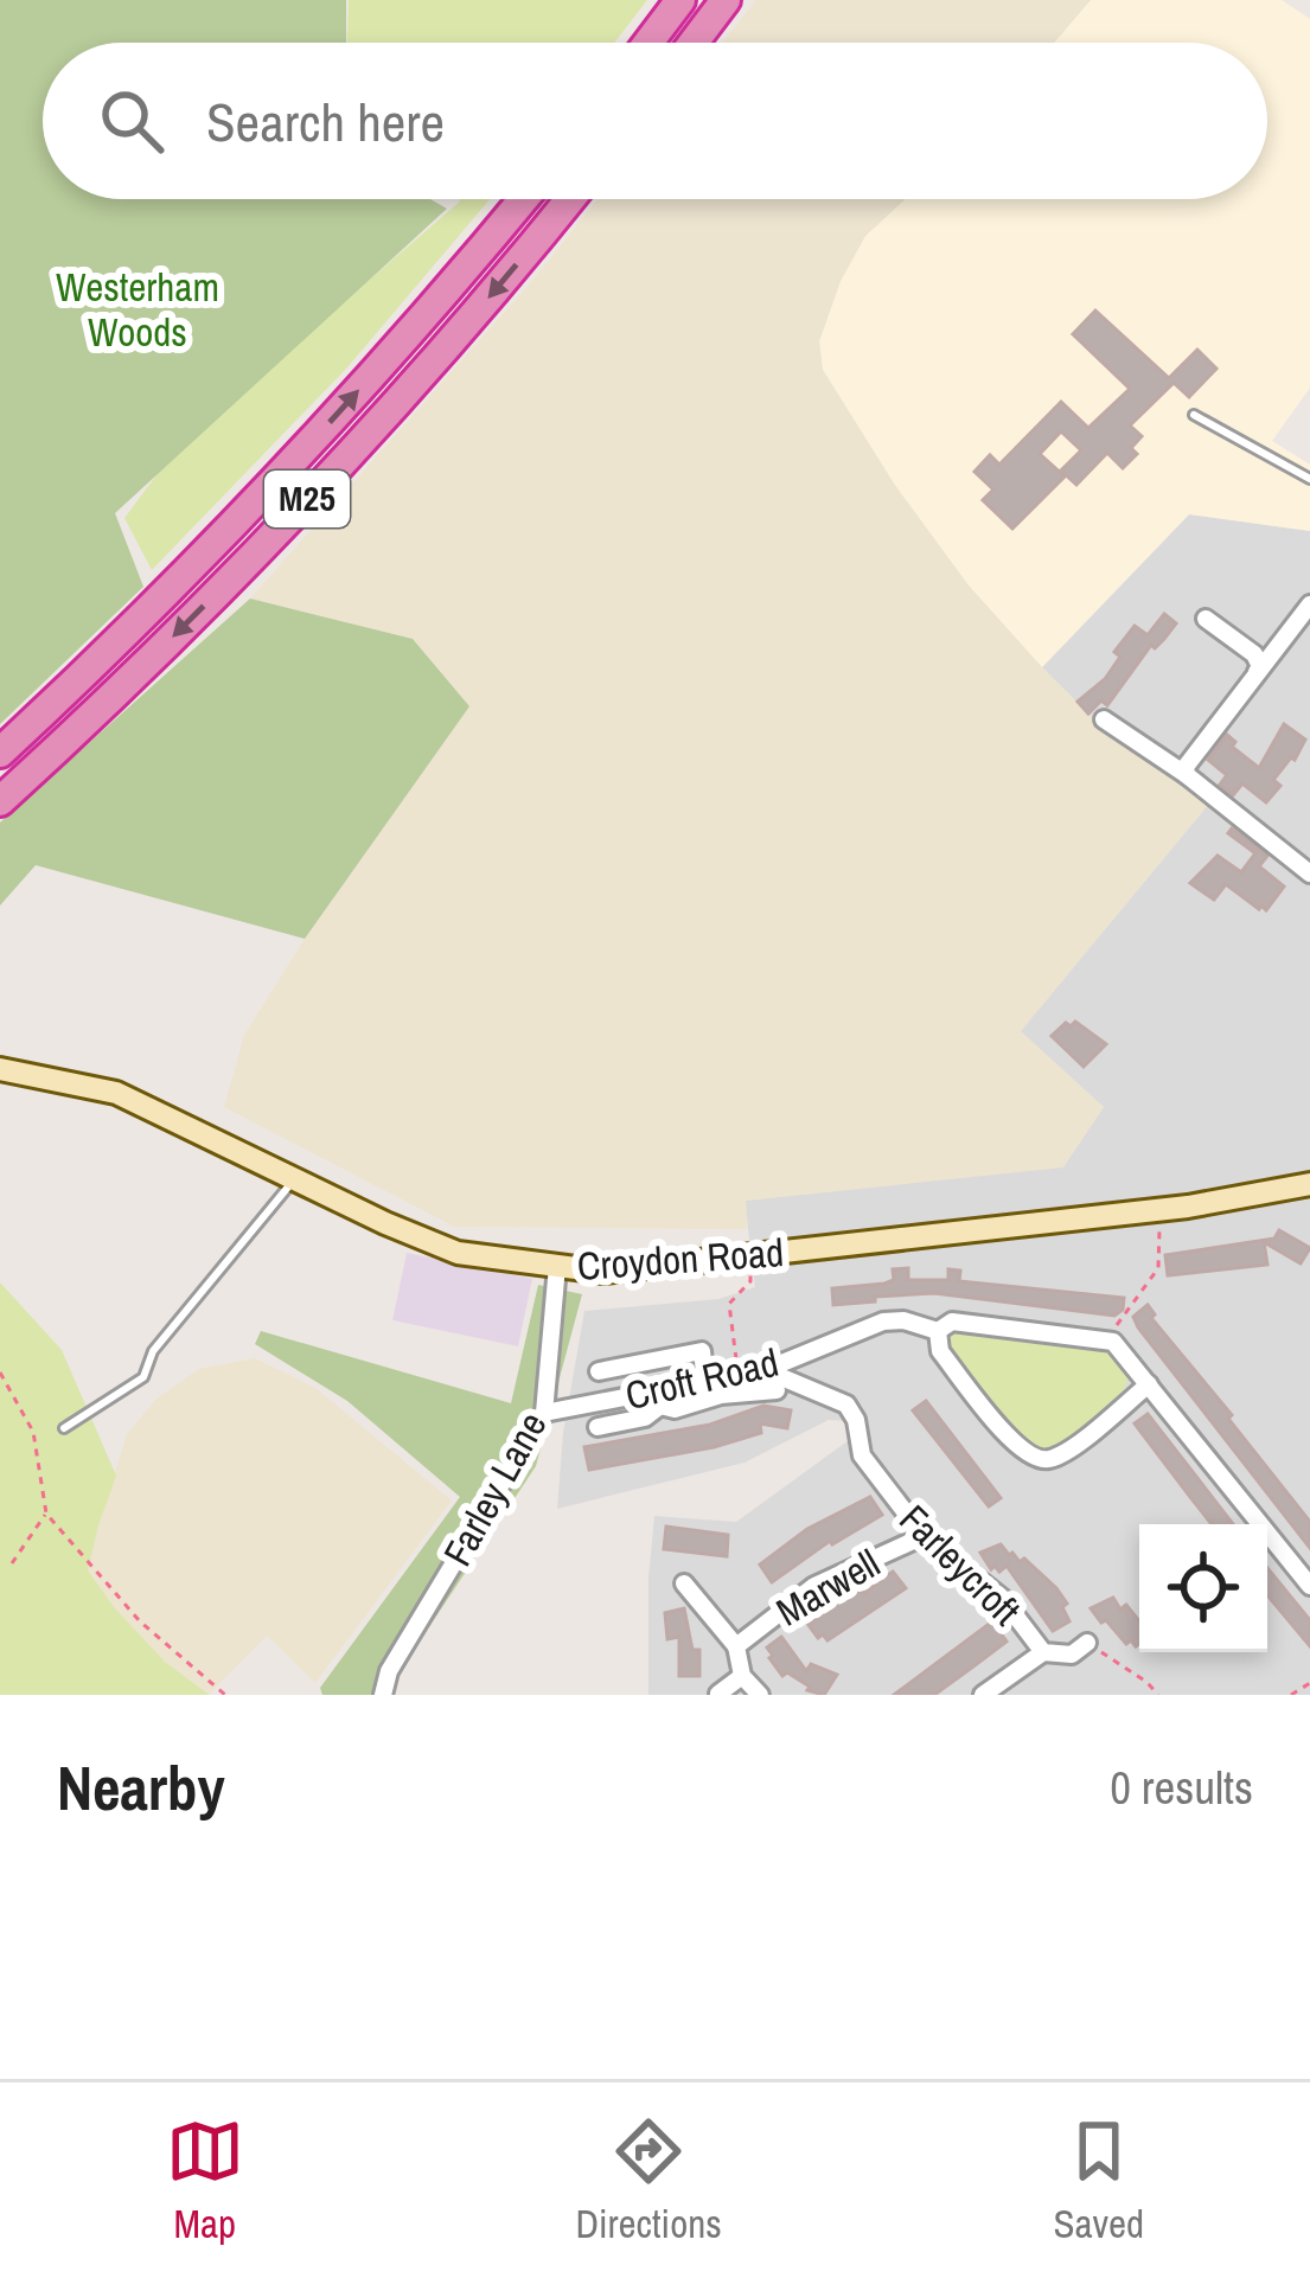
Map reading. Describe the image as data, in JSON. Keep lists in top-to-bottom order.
{
  "streets": {
    "highway": ["M25"],
    "main road": ["Croydon Road"],
    "street": [
      "Croft Road",
      "Farley Lane",
      "Farleycroft",
      "Marwell"
    ]
  },
  "crossings": [
    ["Croydon Road", "Farley Lane"],
    ["Croft Road", "Farley Lane"],
    ["Croft Road", "Farleycroft"],
    ["Farleycroft", "Marwell"]
  ],
  "parks": ["Westerham Woods"],
  "page": {
    "search": "Search here",
    "heading": ["Nearby", "0 results"],
    "nav": ["Map", "Directions", "Saved"]
  }
}
